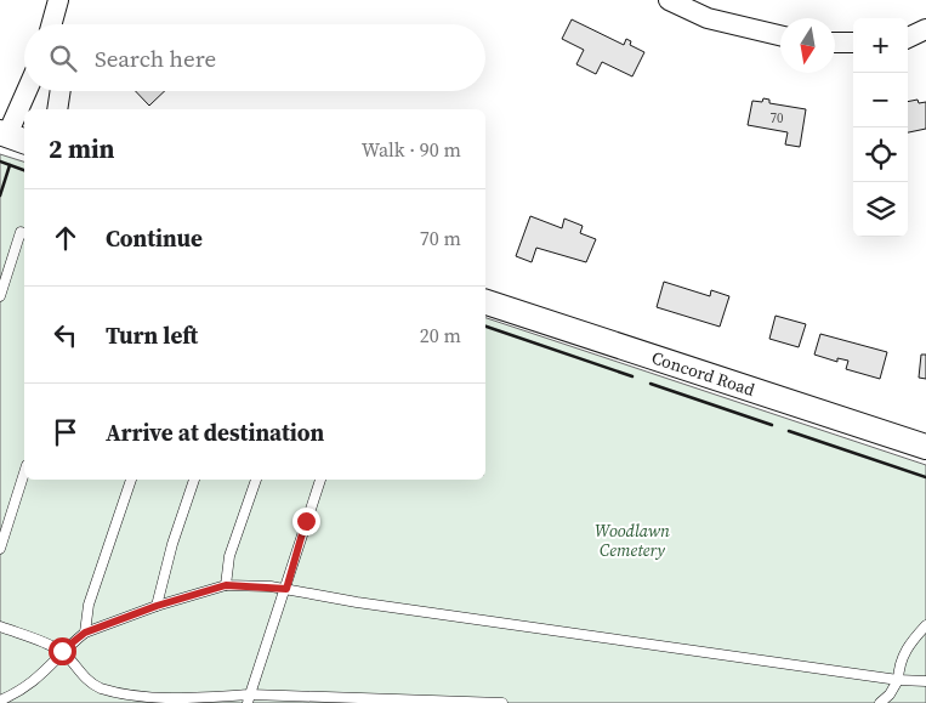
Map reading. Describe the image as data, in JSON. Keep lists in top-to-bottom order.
{
  "streets": {
    "street": ["Concord Road"]
  },
  "parks": ["Woodlawn Cemetery"],
  "house_numbers": ["70"],
  "north": "bottom",
  "page": {
    "map_buttons": ["+", "−"],
    "search": "Search here",
    "heading": ["2 min", "Walk · 90 m"],
    "list": [
      ["Continue", "70 m"],
      ["Turn left", "20 m"],
      "Arrive at destination"
    ]
  }
}
